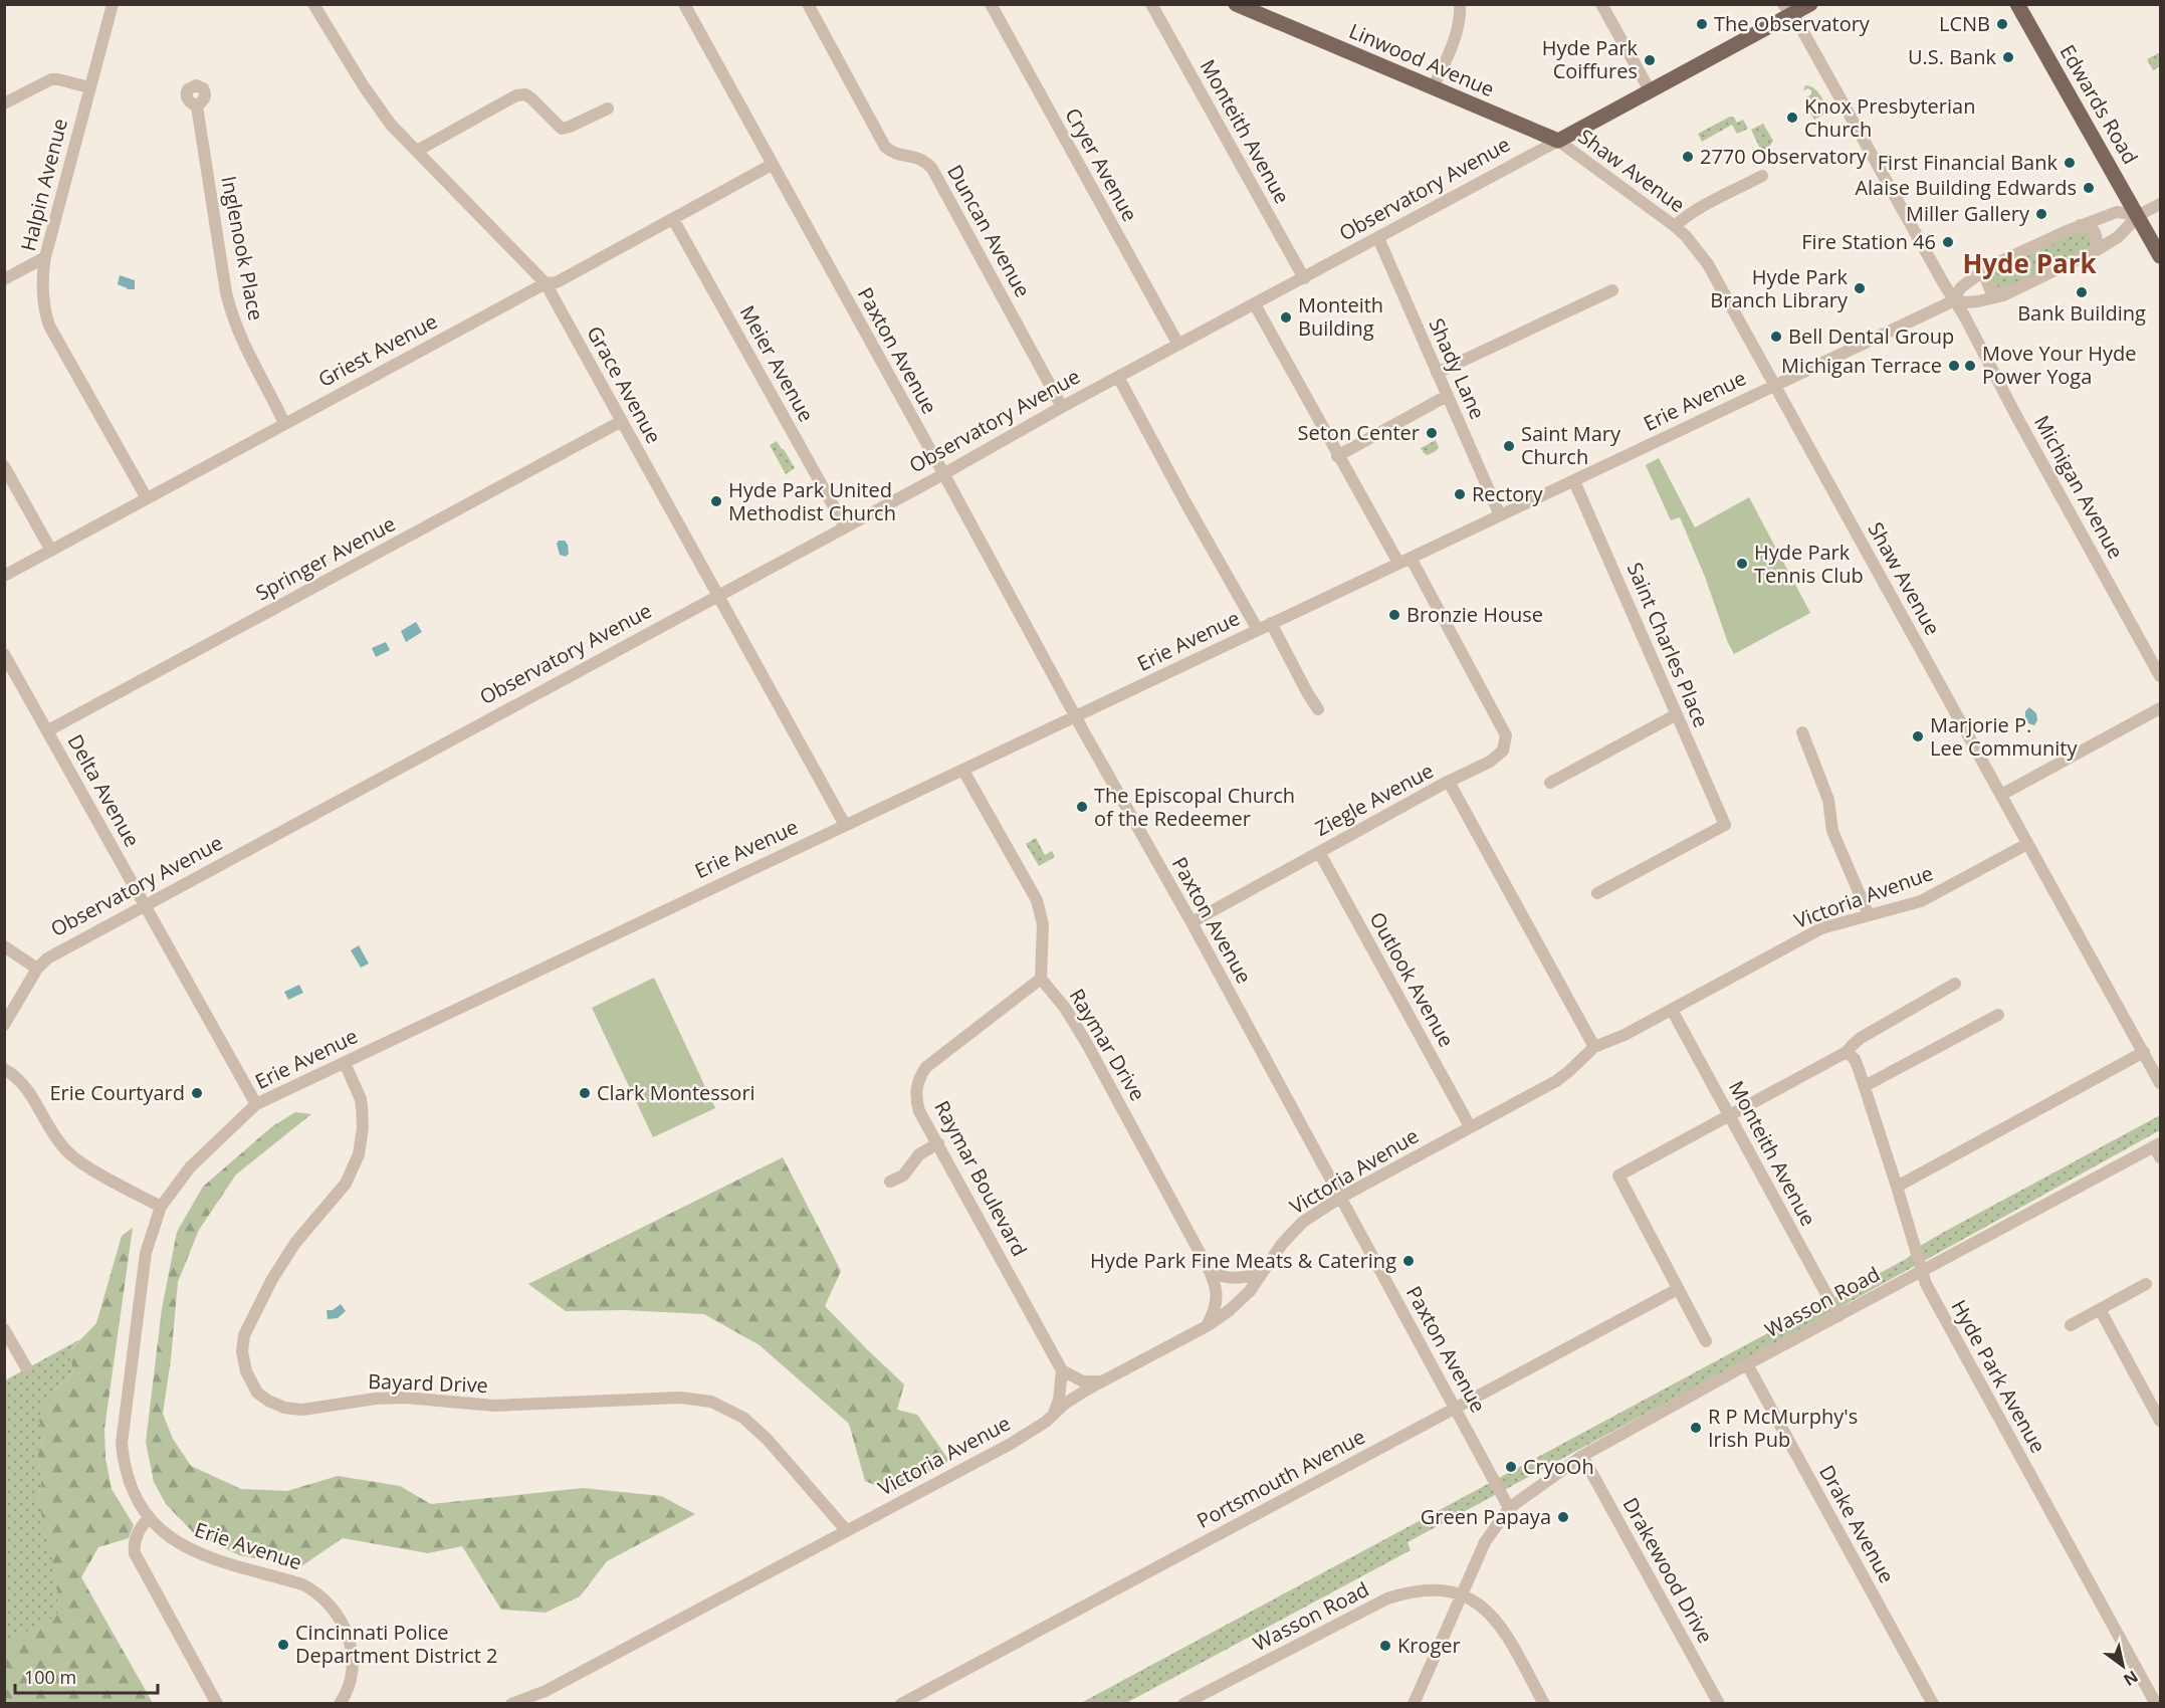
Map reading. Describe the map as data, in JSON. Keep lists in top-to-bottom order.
{
  "streets": {
    "main road": ["Linwood Avenue", "Edwards Road", "Observatory Avenue"],
    "street": [
      "Monteith Avenue",
      "Cryer Avenue",
      "Shaw Avenue",
      "Halpin Avenue",
      "Duncan Avenue",
      "Inglenook Place",
      "Griest Avenue",
      "Paxton Avenue",
      "Meier Avenue",
      "Shady Lane",
      "Grace Avenue",
      "Erie Avenue",
      "Michigan Avenue",
      "Springer Avenue",
      "Saint Charles Place",
      "Delta Avenue",
      "Ziegle Avenue",
      "Victoria Avenue",
      "Outlook Avenue",
      "Raymar Drive",
      "Raymar Boulevard",
      "Wasson Road",
      "Hyde Park Avenue",
      "Bayard Drive",
      "Portsmouth Avenue",
      "Drake Avenue",
      "Drakewood Drive"
    ]
  },
  "crossings": [
    ["Linwood Avenue", "Shaw Avenue"],
    ["Linwood Avenue", "Observatory Avenue"],
    ["Edwards Road", "Erie Avenue"],
    ["Monteith Avenue", "Observatory Avenue"],
    ["Monteith Avenue", "Victoria Avenue"],
    ["Monteith Avenue", "Wasson Road"],
    ["Cryer Avenue", "Observatory Avenue"],
    ["Shaw Avenue", "Observatory Avenue"],
    ["Shaw Avenue", "Erie Avenue"],
    ["Shaw Avenue", "Victoria Avenue"],
    ["Halpin Avenue", "Griest Avenue"],
    ["Observatory Avenue", "Duncan Avenue"],
    ["Observatory Avenue", "Paxton Avenue"],
    ["Observatory Avenue", "Meier Avenue"],
    ["Observatory Avenue", "Shady Lane"],
    ["Observatory Avenue", "Grace Avenue"],
    ["Observatory Avenue", "Michigan Avenue"],
    ["Observatory Avenue", "Delta Avenue"],
    ["Inglenook Place", "Griest Avenue"],
    ["Griest Avenue", "Paxton Avenue"],
    ["Griest Avenue", "Meier Avenue"],
    ["Griest Avenue", "Grace Avenue"],
    ["Paxton Avenue", "Erie Avenue"],
    ["Paxton Avenue", "Ziegle Avenue"],
    ["Paxton Avenue", "Victoria Avenue"],
    ["Paxton Avenue", "Wasson Road"],
    ["Paxton Avenue", "Portsmouth Avenue"],
    ["Shady Lane", "Erie Avenue"],
    ["Grace Avenue", "Erie Avenue"],
    ["Grace Avenue", "Springer Avenue"],
    ["Erie Avenue", "Michigan Avenue"],
    ["Erie Avenue", "Saint Charles Place"],
    ["Erie Avenue", "Delta Avenue"],
    ["Erie Avenue", "Ziegle Avenue"],
    ["Erie Avenue", "Bayard Drive"],
    ["Springer Avenue", "Delta Avenue"],
    ["Ziegle Avenue", "Outlook Avenue"],
    ["Victoria Avenue", "Outlook Avenue"],
    ["Victoria Avenue", "Raymar Drive"],
    ["Victoria Avenue", "Bayard Drive"],
    ["Raymar Drive", "Raymar Boulevard"],
    ["Wasson Road", "Hyde Park Avenue"],
    ["Wasson Road", "Drake Avenue"],
    ["Wasson Road", "Drakewood Drive"]
  ],
  "districts": ["Hyde Park"],
  "places": [
    "The Observatory",
    "LCNB",
    "U.S. Bank",
    "Hyde Park Coiffures",
    "Knox Presbyterian Church",
    "2770 Observatory",
    "First Financial Bank",
    "Alaise Building Edwards",
    "Miller Gallery",
    "Fire Station 46",
    "Hyde Park Branch Library",
    "Bank Building",
    "Monteith Building",
    "Bell Dental Group",
    "Michigan Terrace",
    "Move Your Hyde Power Yoga",
    "Seton Center",
    "Saint Mary Church",
    "Rectory",
    "Hyde Park United Methodist Church",
    "Hyde Park Tennis Club",
    "Bronzie House",
    "Marjorie P. Lee Community",
    "The Episcopal Church of the Redeemer",
    "Erie Courtyard",
    "Clark Montessori",
    "Hyde Park Fine Meats & Catering",
    "R P McMurphy's Irish Pub",
    "CryoOh",
    "Green Papaya",
    "Cincinnati Police Department District 2",
    "Kroger"
  ],
  "scale_bar": "100 m",
  "north": "bottom right"
}
